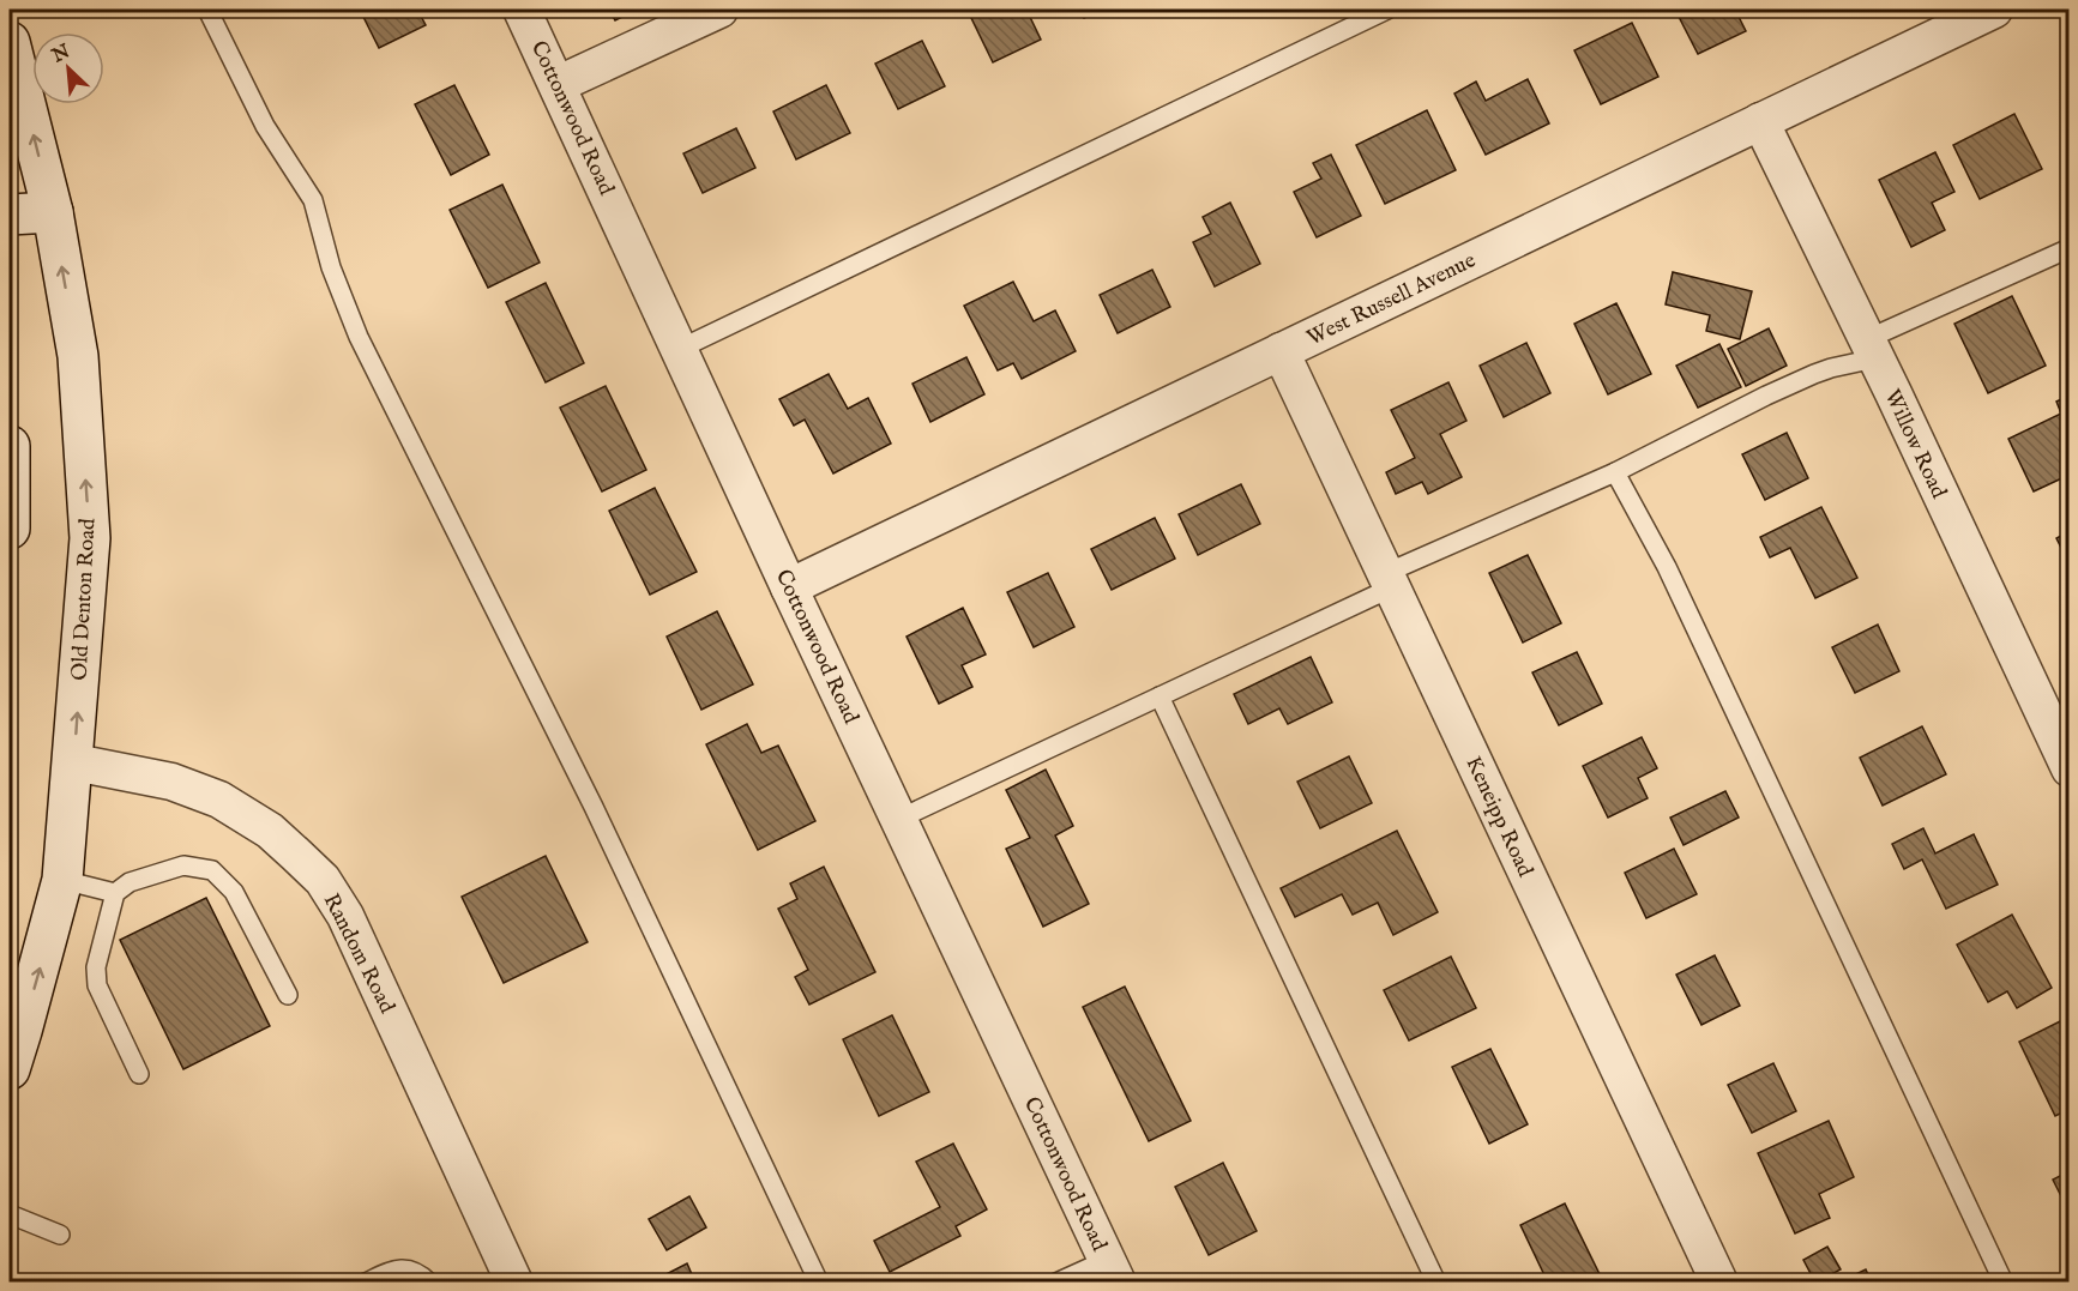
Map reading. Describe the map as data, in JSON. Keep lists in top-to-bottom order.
{
  "streets": {
    "main road": ["Old Denton Road"],
    "street": [
      "Cottonwood Road",
      "West Russell Avenue",
      "Willow Road",
      "Keneipp Road",
      "Random Road"
    ]
  },
  "crossings": [
    ["Cottonwood Road", "West Russell Avenue"],
    ["West Russell Avenue", "Willow Road"],
    ["West Russell Avenue", "Keneipp Road"],
    ["Old Denton Road", "Random Road"]
  ],
  "one_way": ["Old Denton Road"],
  "north": "top left"
}
